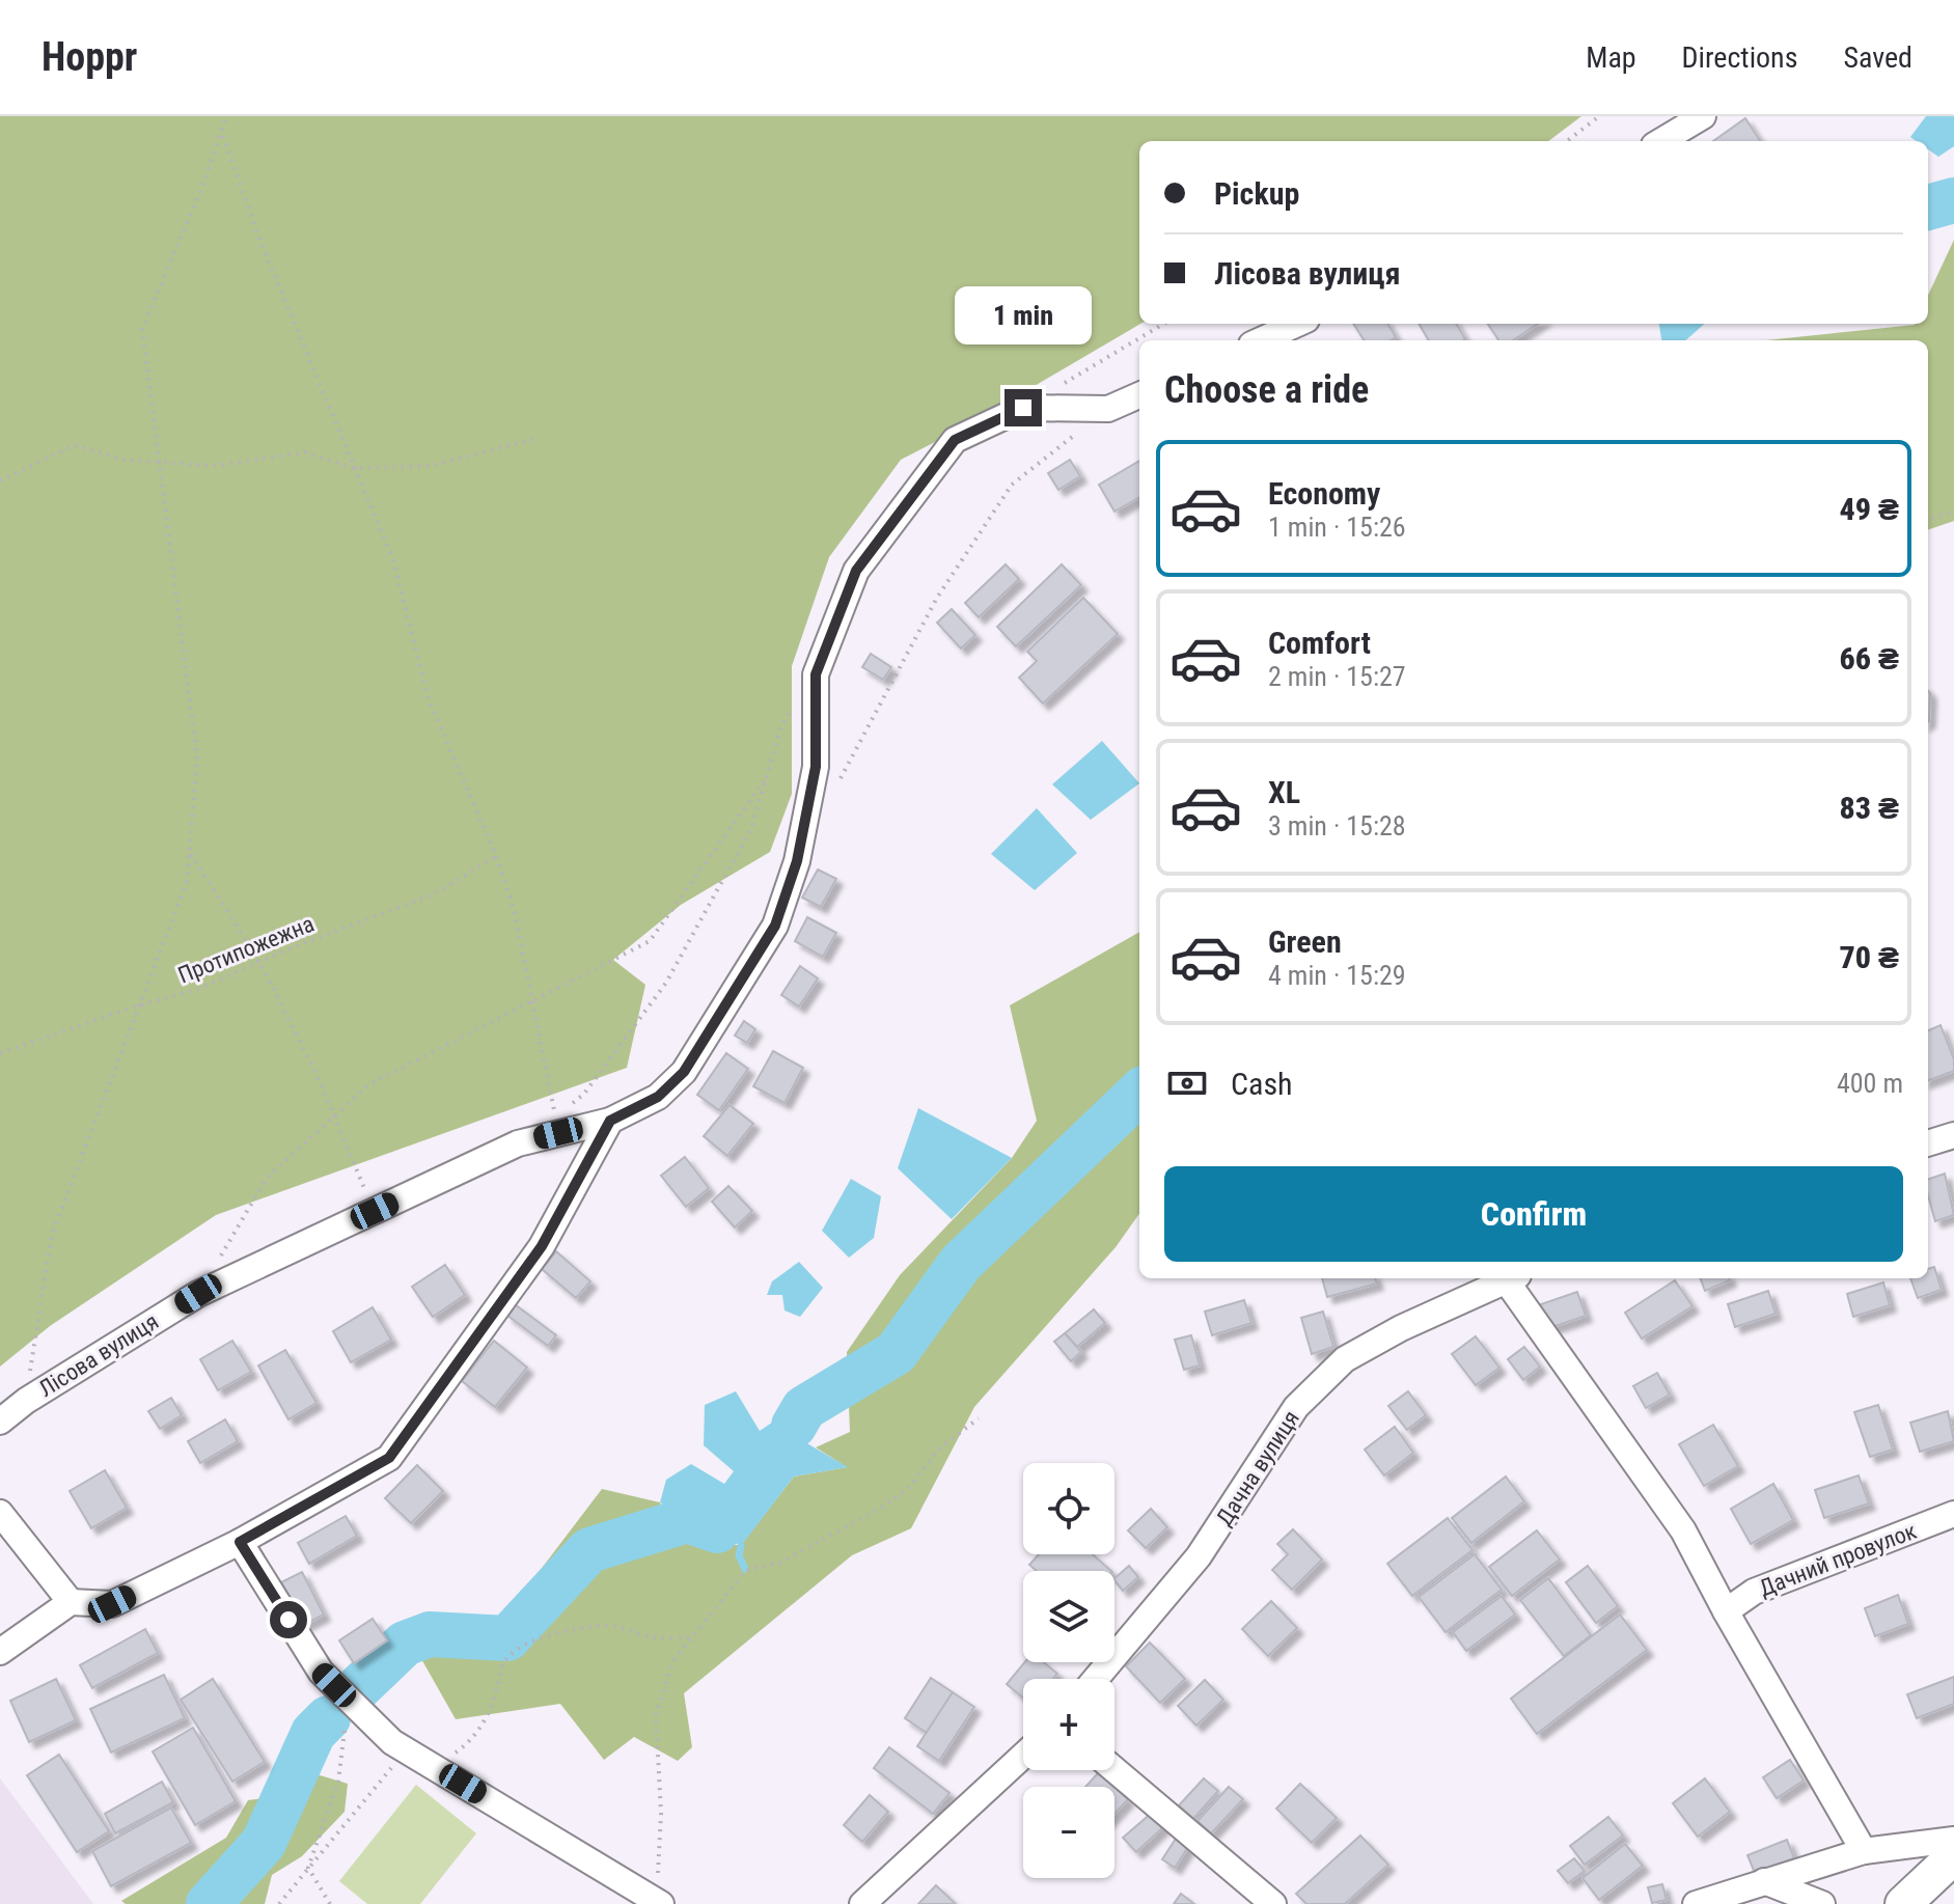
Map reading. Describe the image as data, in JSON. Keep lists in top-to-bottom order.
{
  "streets": {
    "street": ["Лісова вулиця", "Дачна вулиця", "Дачний провулок"],
    "path": ["Протипожежна"]
  },
  "page": {
    "header": "Hoppr",
    "nav": ["Map", "Directions", "Saved"],
    "banner": ["Pickup", "Лісова вулиця"],
    "bubble": "1 min",
    "heading": "Choose a ride",
    "list": [
      {
        "name": "Economy",
        "note": "1 min · 15:26",
        "value": "49 ₴"
      },
      {
        "name": "Comfort",
        "note": "2 min · 15:27",
        "value": "66 ₴"
      },
      {
        "name": "XL",
        "note": "3 min · 15:28",
        "value": "83 ₴"
      },
      {
        "name": "Green",
        "note": "4 min · 15:29",
        "value": "70 ₴"
      }
    ],
    "pay": ["Cash", "400 m"],
    "buttons": "Confirm",
    "map_buttons": ["+", "−"]
  }
}
